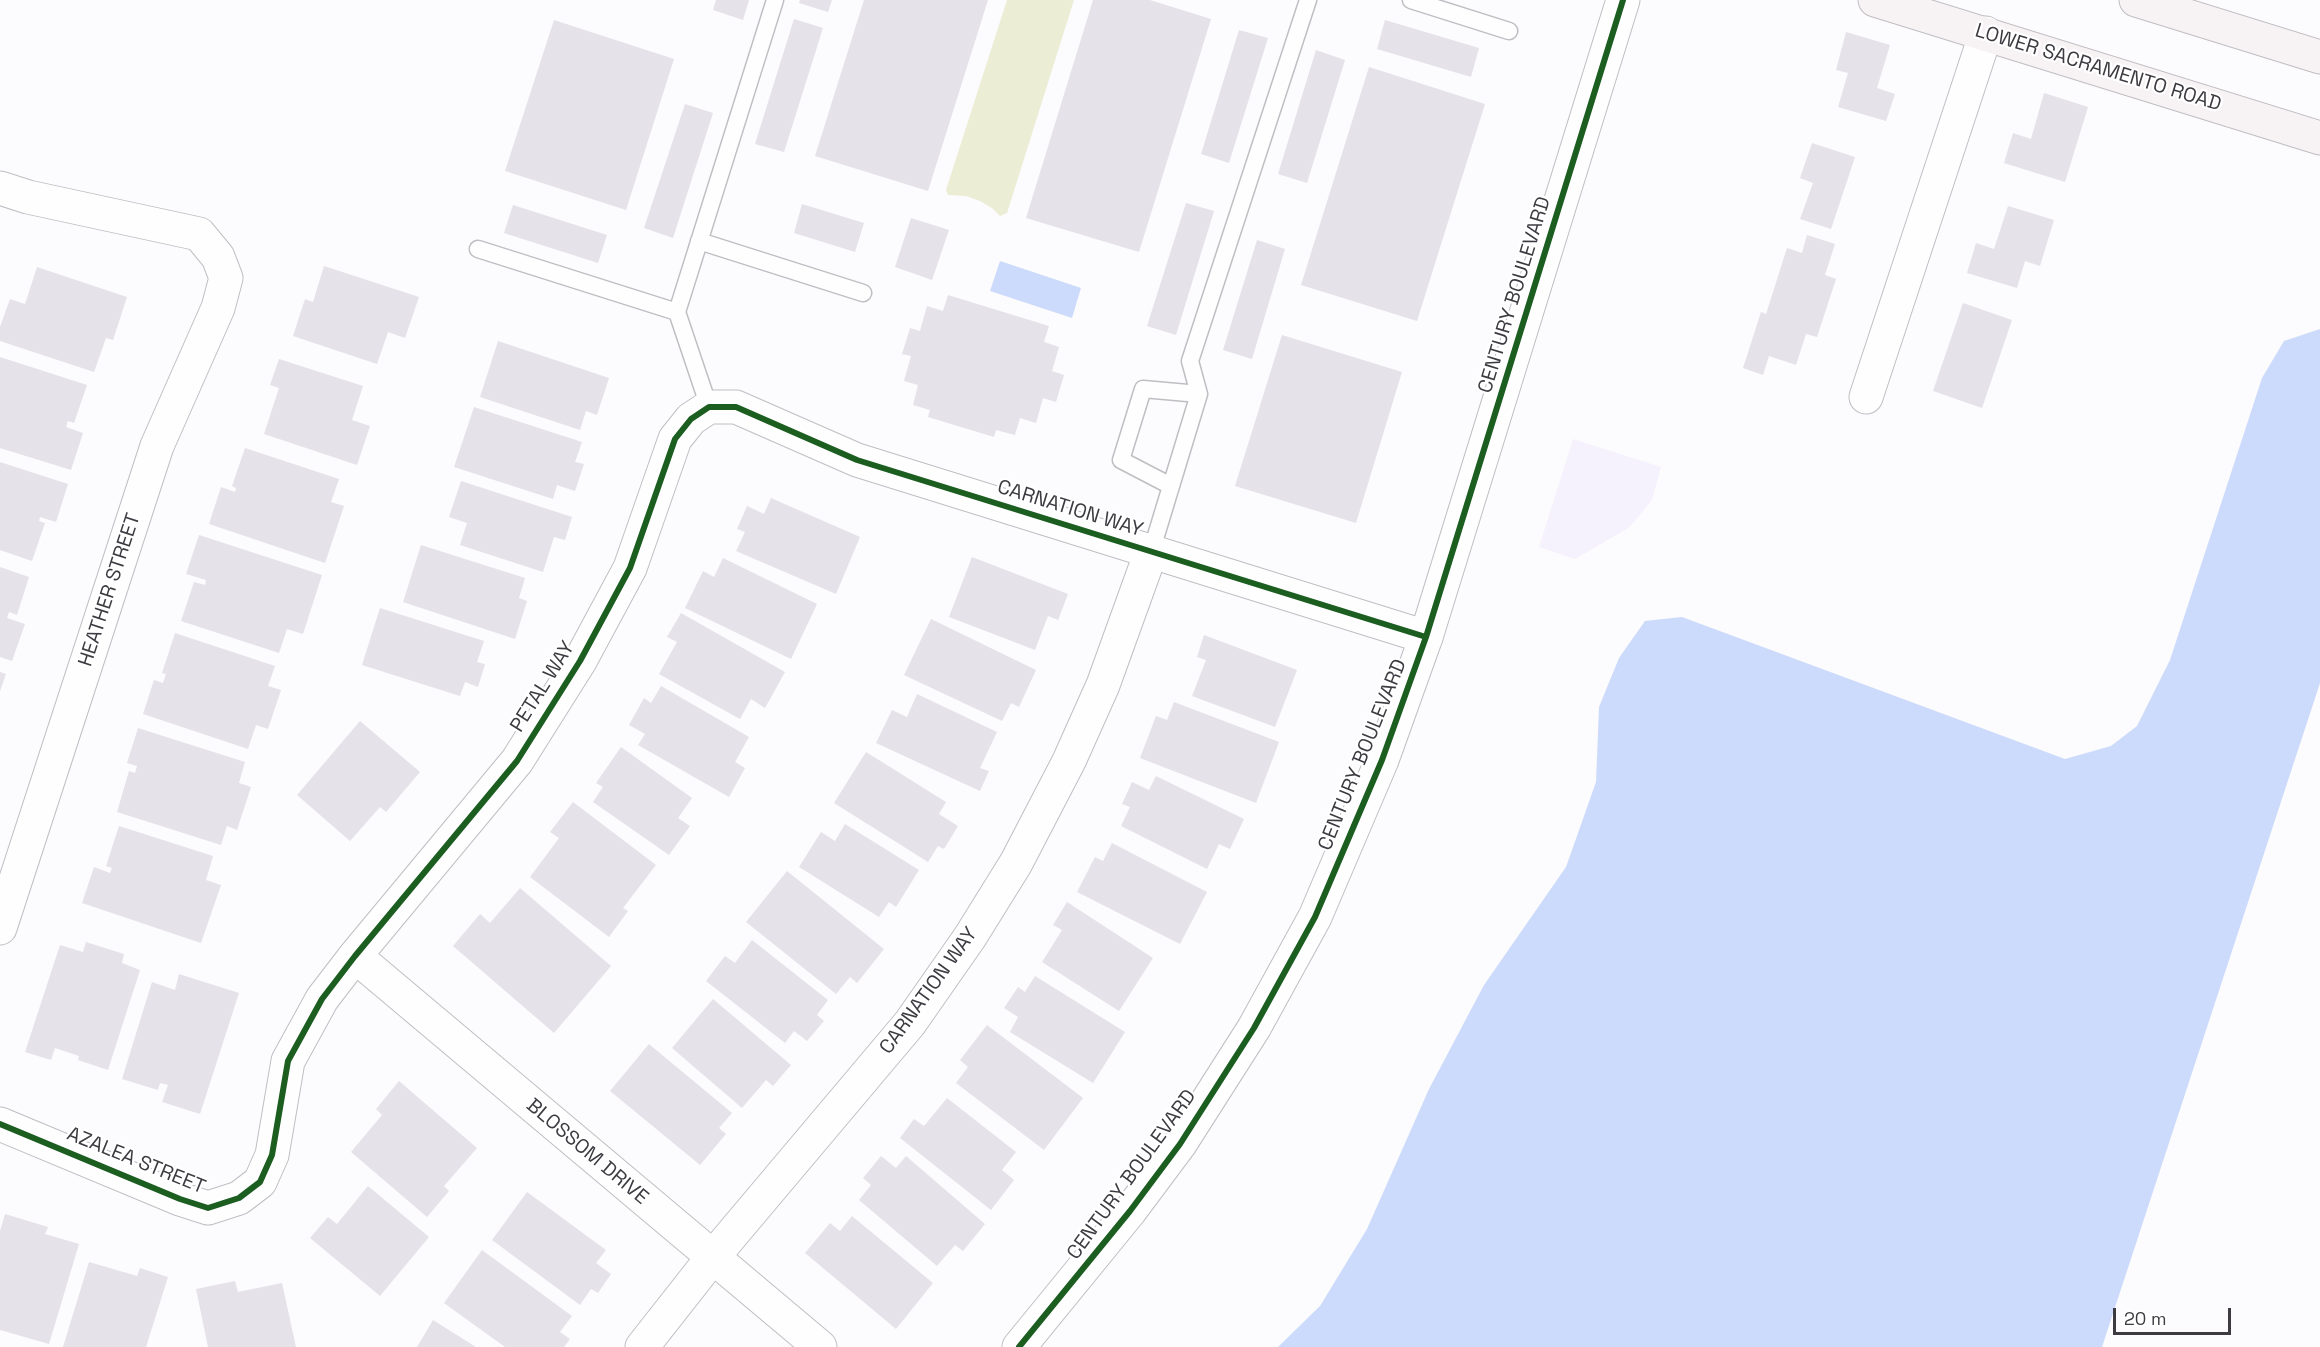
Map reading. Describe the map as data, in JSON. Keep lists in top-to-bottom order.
{
  "streets": {
    "main road": ["LOWER SACRAMENTO ROAD"],
    "street": [
      "CENTURY BOULEVARD",
      "CARNATION WAY",
      "HEATHER STREET",
      "PETAL WAY",
      "BLOSSOM DRIVE",
      "AZALEA STREET"
    ]
  },
  "crossings": [
    ["CENTURY BOULEVARD", "CARNATION WAY"],
    ["CARNATION WAY", "PETAL WAY"],
    ["CARNATION WAY", "BLOSSOM DRIVE"],
    ["PETAL WAY", "BLOSSOM DRIVE"],
    ["PETAL WAY", "AZALEA STREET"],
    ["BLOSSOM DRIVE", "AZALEA STREET"]
  ],
  "scale_bar": "20 m"
}
